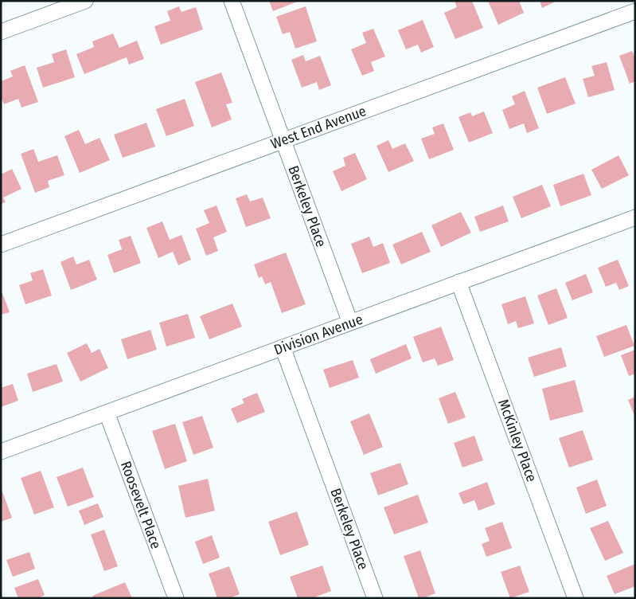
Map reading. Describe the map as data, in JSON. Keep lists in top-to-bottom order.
{
  "streets": {
    "street": [
      "West End Avenue",
      "Berkeley Place",
      "Division Avenue",
      "McKinley Place",
      "Roosevelt Place"
    ]
  },
  "crossings": [
    ["West End Avenue", "Berkeley Place"],
    ["Berkeley Place", "Division Avenue"],
    ["Division Avenue", "McKinley Place"],
    ["Division Avenue", "Roosevelt Place"]
  ]
}
